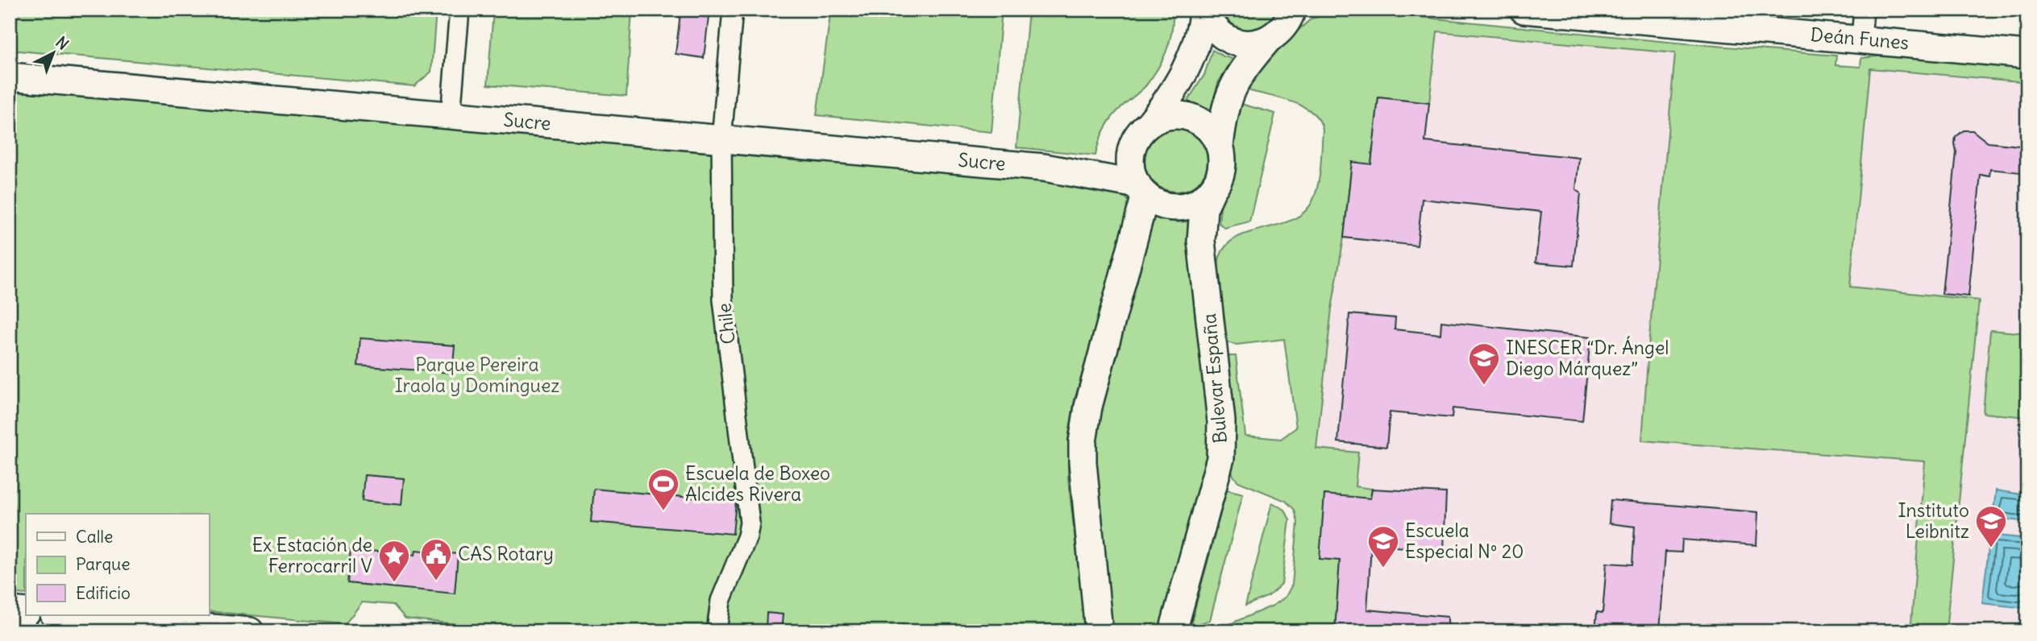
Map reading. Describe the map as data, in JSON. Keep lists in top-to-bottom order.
{
  "streets": {
    "main road": ["Deán Funes", "Sucre", "Bulevar España"],
    "street": ["Chile"]
  },
  "crossings": [
    ["Sucre", "Chile"],
    ["Sucre", "Bulevar España"]
  ],
  "parks": ["Parque Pereira Iraola y Domínguez"],
  "places": {
    "school or university": ["INESCER “Dr. Ángel Diego Márquez”", "Instituto Leibnitz", "Escuela Especial Nº 20"],
    "sports": ["Escuela de Boxeo Alcides Rivera"],
    "public building": ["CAS Rotary"],
    "place": ["Ex Estación de Ferrocarril V"]
  },
  "legend": ["Calle", "Parque", "Edificio"],
  "north": "top right"
}
